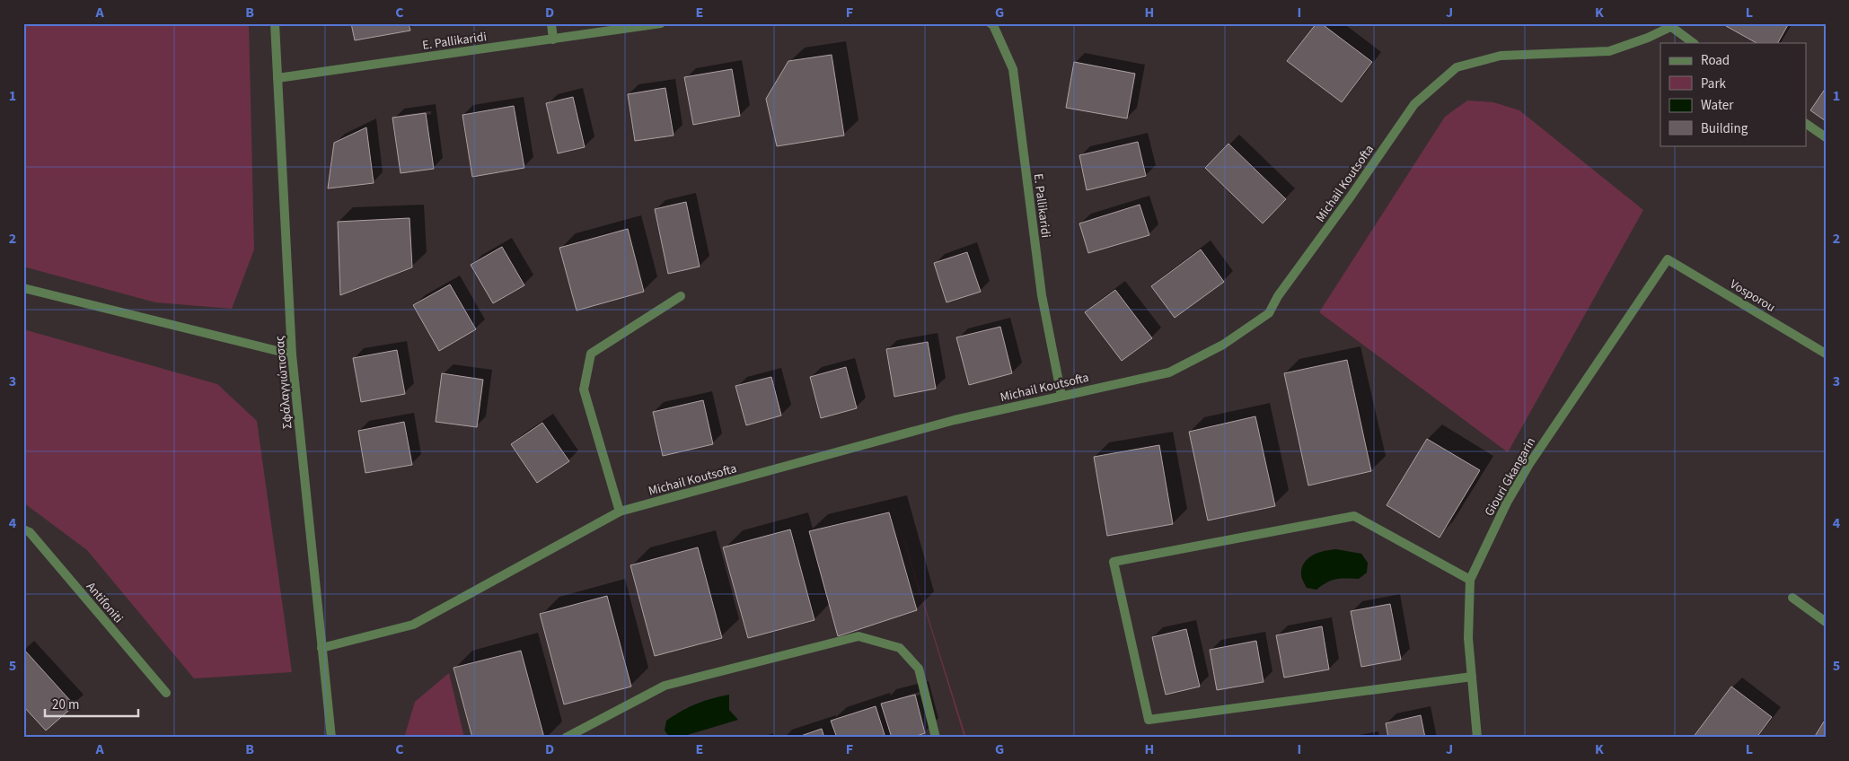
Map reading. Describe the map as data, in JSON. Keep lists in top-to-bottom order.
{
  "streets": {
    "street": [
      "E. Pallikaridi",
      "Michail Koutsofta",
      "Vosporou",
      "Σφάλαγγιώτισσας",
      "Giouri Gkangarin",
      "Antifoniti"
    ]
  },
  "crossings": [
    ["E. Pallikaridi", "Michail Koutsofta"],
    ["E. Pallikaridi", "Σφάλαγγιώτισσας"],
    ["Michail Koutsofta", "Σφάλαγγιώτισσας"],
    ["Vosporou", "Giouri Gkangarin"]
  ],
  "legend": [
    "Road",
    "Park",
    "Water",
    "Building"
  ],
  "scale_bar": "20 m",
  "grid": {
    "columns": [
      "A",
      "B",
      "C",
      "D",
      "E",
      "F",
      "G",
      "H",
      "I",
      "J",
      "K",
      "L"
    ],
    "rows": [
      "1",
      "2",
      "3",
      "4",
      "5"
    ]
  }
}
